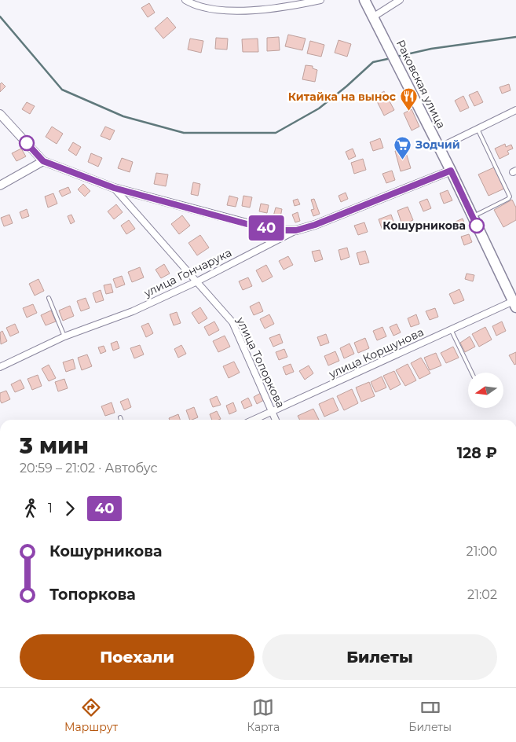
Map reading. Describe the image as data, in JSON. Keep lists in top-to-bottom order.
{
  "streets": {
    "main road": ["Раковская улица"],
    "street": ["улица Гончарука", "улица Коршунова", "улица Топоркова"]
  },
  "crossings": [
    ["Раковская улица", "улица Гончарука"],
    ["Раковская улица", "улица Коршунова"],
    ["улица Гончарука", "улица Топоркова"],
    ["улица Коршунова", "улица Топоркова"]
  ],
  "places": {
    "restaurant": ["Китайка на вынос"],
    "supermarket": ["Зодчий"],
    "other": ["Кошурникова"]
  },
  "lines": ["bus line 40"],
  "north": "left",
  "page": {
    "on_map": "40",
    "heading": ["3 мин", "20:59 – 21:02 · Автобус", "128 ₽"],
    "legs": ["1", "40"],
    "list": [
      {
        "name": "Кошурникова",
        "value": "21:00"
      },
      {
        "name": "Топоркова",
        "value": "21:02"
      }
    ],
    "buttons": ["Поехали", "Билеты"],
    "tabs": ["Маршрут", "Карта", "Билеты"]
  }
}
